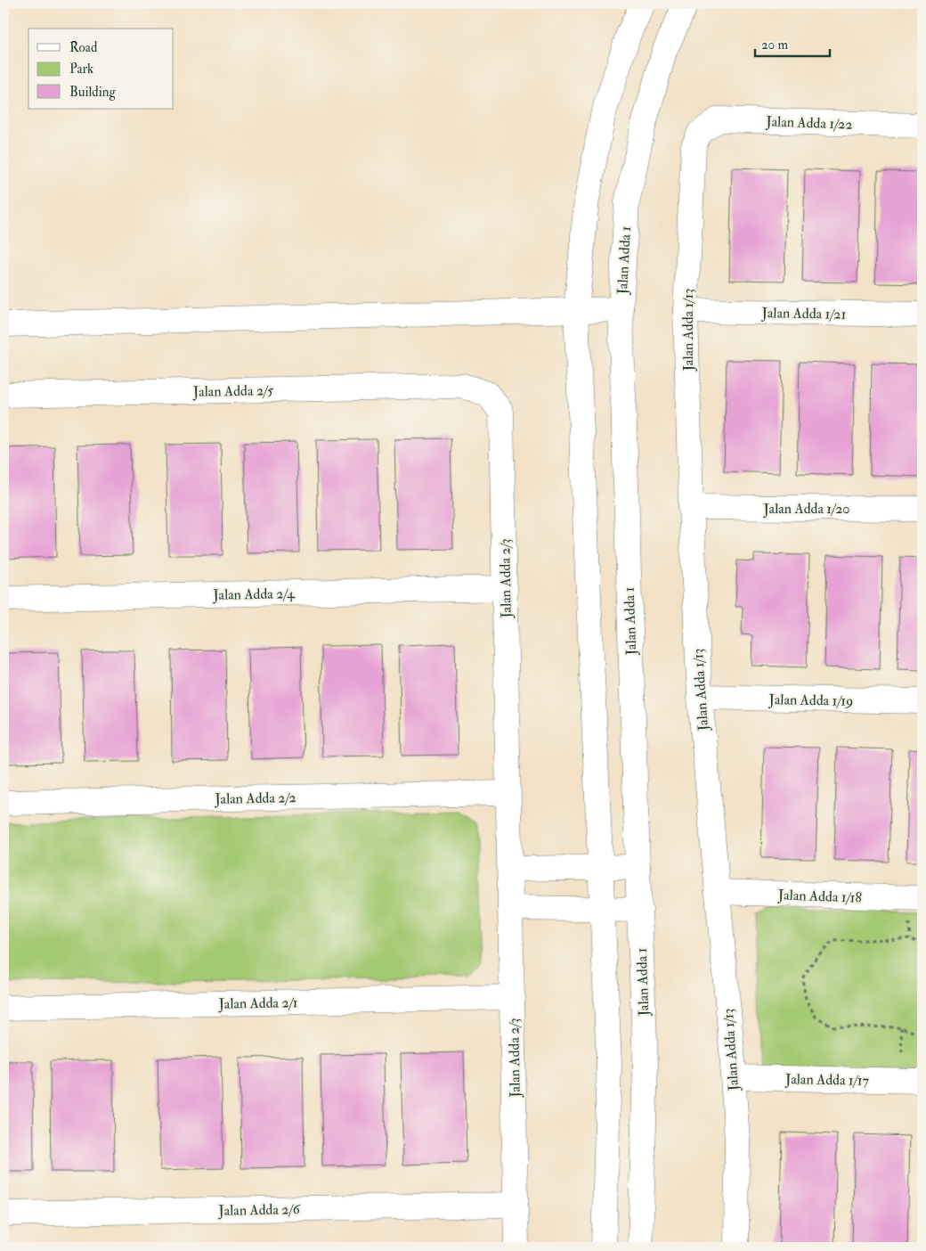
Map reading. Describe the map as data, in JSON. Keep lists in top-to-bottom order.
{
  "streets": {
    "street": [
      "Jalan Adda 1/22",
      "Jalan Adda 1",
      "Jalan Adda 1/21",
      "Jalan Adda 1/13",
      "Jalan Adda 2/5",
      "Jalan Adda 1/20",
      "Jalan Adda 2/3",
      "Jalan Adda 2/4",
      "Jalan Adda 1/19",
      "Jalan Adda 2/2",
      "Jalan Adda 1/18",
      "Jalan Adda 2/1",
      "Jalan Adda 1/17",
      "Jalan Adda 2/6"
    ]
  },
  "crossings": [
    ["Jalan Adda 1/22", "Jalan Adda 1/13"],
    ["Jalan Adda 1/21", "Jalan Adda 1/13"],
    ["Jalan Adda 1/13", "Jalan Adda 1/20"],
    ["Jalan Adda 1/13", "Jalan Adda 1/19"],
    ["Jalan Adda 1/13", "Jalan Adda 1/18"],
    ["Jalan Adda 1/13", "Jalan Adda 1/17"],
    ["Jalan Adda 2/5", "Jalan Adda 2/3"],
    ["Jalan Adda 2/3", "Jalan Adda 2/4"],
    ["Jalan Adda 2/3", "Jalan Adda 2/2"],
    ["Jalan Adda 2/3", "Jalan Adda 2/1"],
    ["Jalan Adda 2/3", "Jalan Adda 2/6"]
  ],
  "legend": ["Road", "Park", "Building"],
  "scale_bar": "20 m"
}
